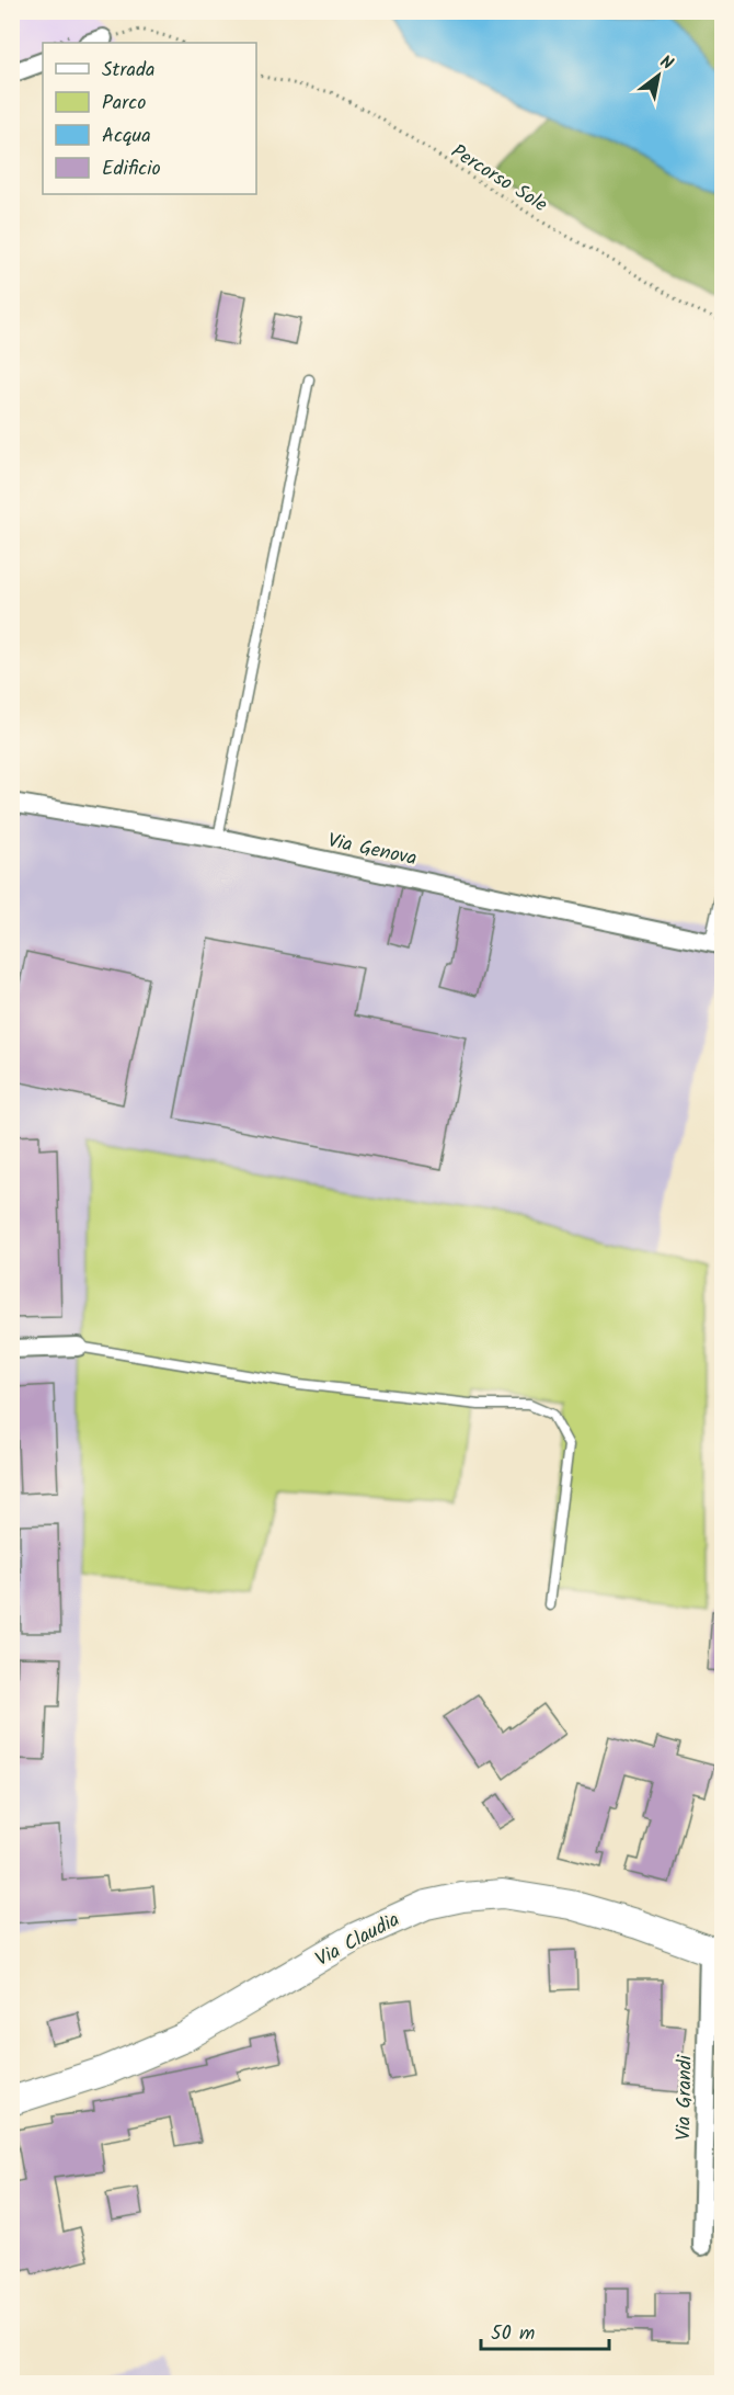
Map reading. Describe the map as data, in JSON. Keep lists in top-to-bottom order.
{
  "streets": {
    "main road": ["Via Claudia"],
    "street": ["Via Genova", "Via Grandi"],
    "path": ["Percorso Sole"]
  },
  "crossings": [
    ["Via Claudia", "Via Grandi"]
  ],
  "legend": [
    "Strada",
    "Parco",
    "Acqua",
    "Edificio"
  ],
  "scale_bar": "50 m",
  "north": "top right"
}
